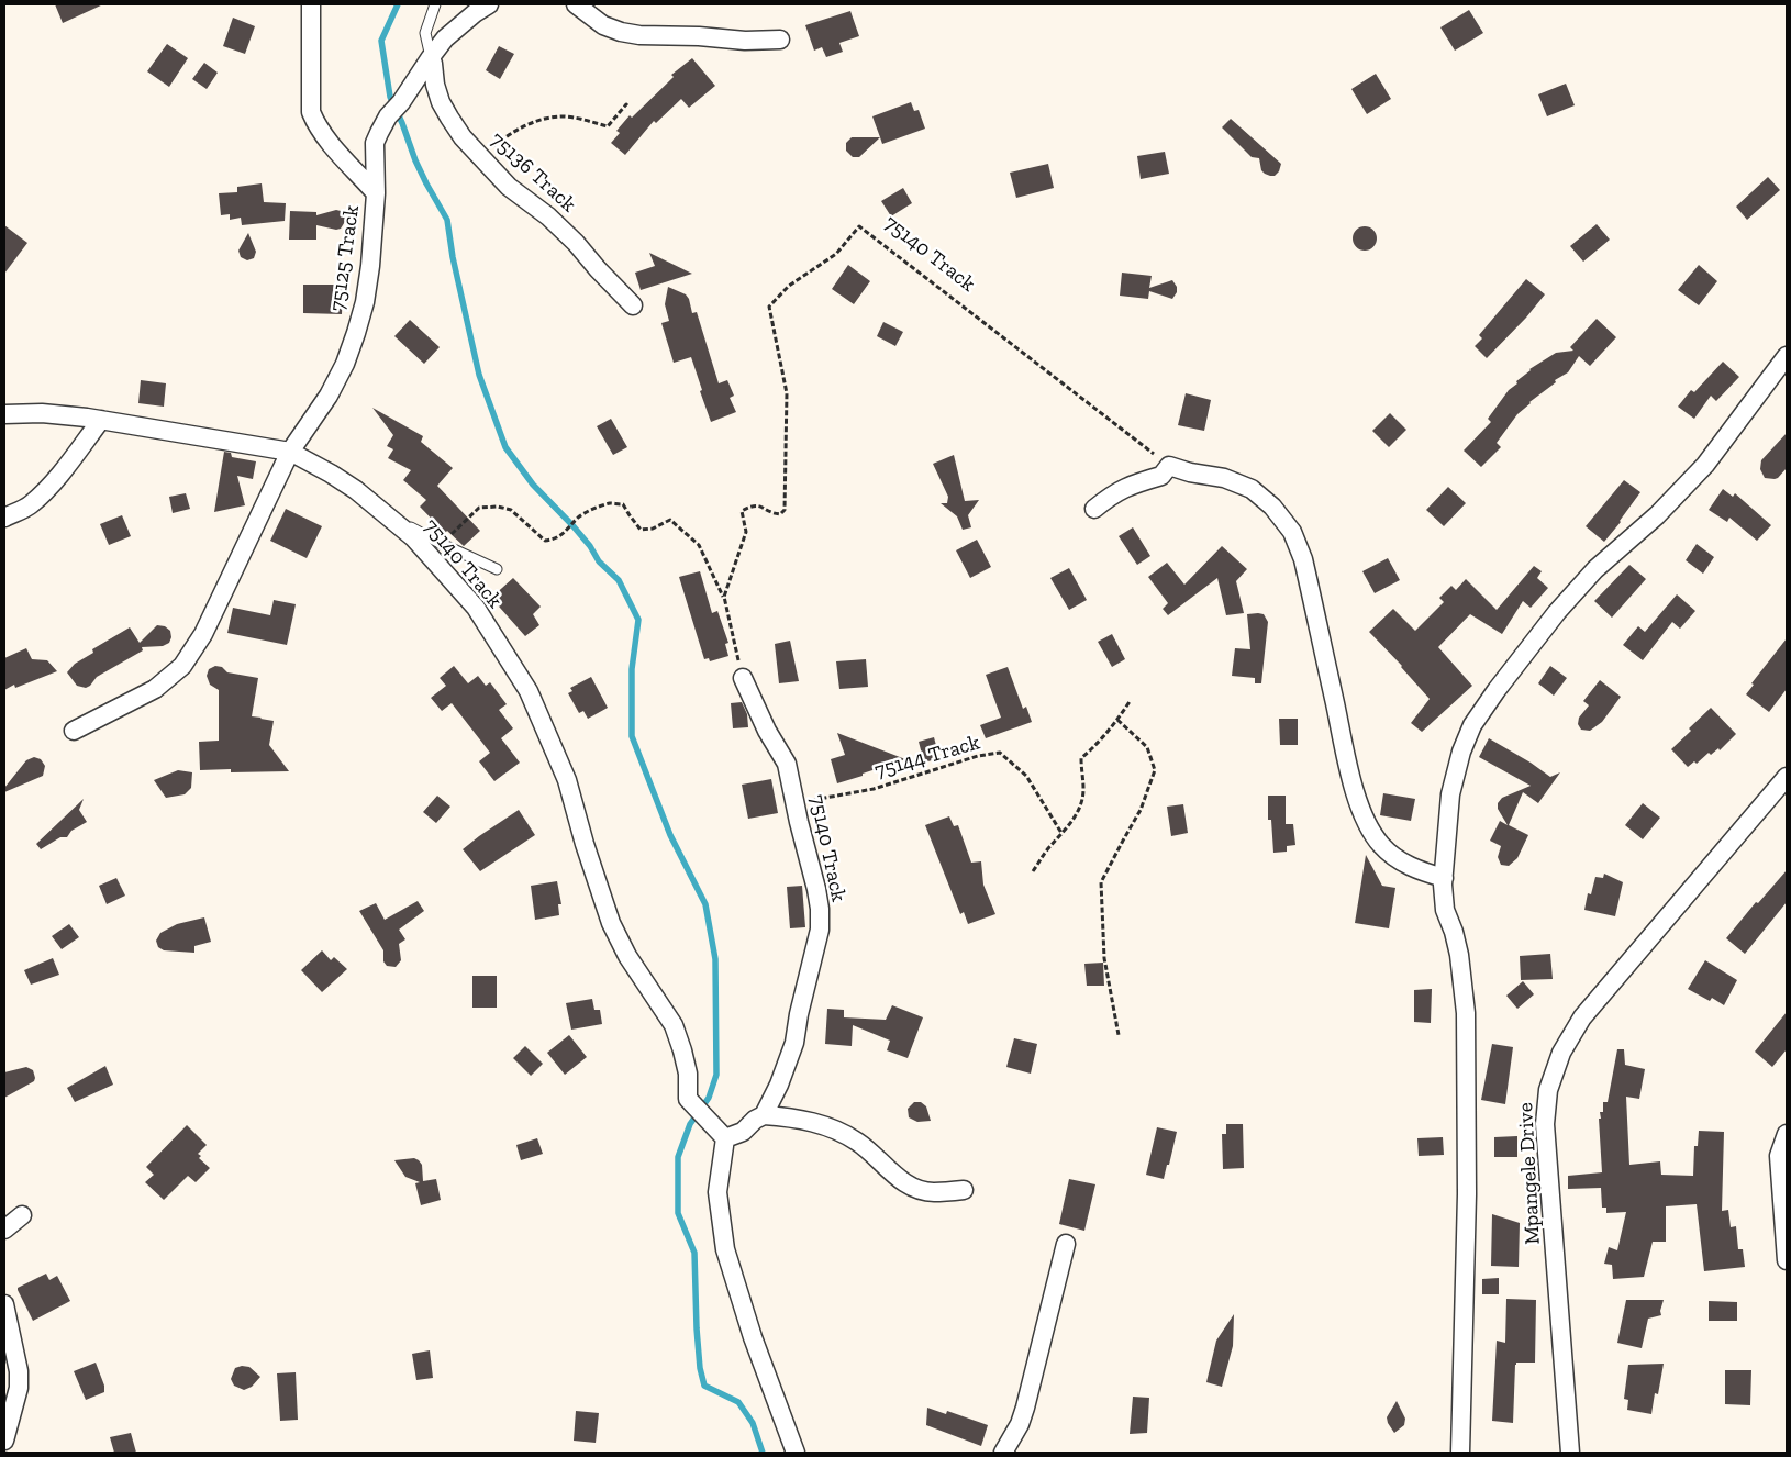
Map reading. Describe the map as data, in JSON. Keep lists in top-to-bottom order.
{
  "streets": {
    "street": [
      "75136 Track",
      "75140 Track",
      "75125 Track",
      "Mpangele Drive"
    ],
    "path": ["75144 Track"]
  },
  "crossings": [
    ["75136 Track", "75125 Track"],
    ["75140 Track", "75125 Track"],
    ["75140 Track", "75144 Track"]
  ]
}
